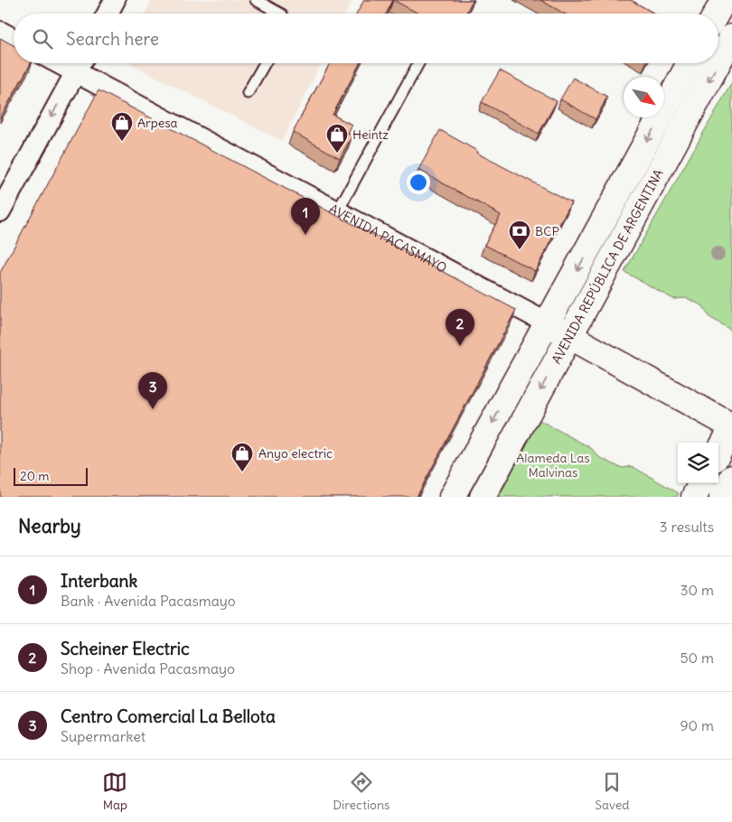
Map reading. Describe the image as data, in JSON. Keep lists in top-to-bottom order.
{
  "streets": {
    "street": ["AVENIDA PACASMAYO", "AVENIDA REPÚBLICA DE ARGENTINA"]
  },
  "crossings": [
    ["AVENIDA PACASMAYO", "AVENIDA REPÚBLICA DE ARGENTINA"]
  ],
  "one_way": ["AVENIDA REPÚBLICA DE ARGENTINA"],
  "parks": ["Alameda Las Malvinas"],
  "places": {
    "shop": ["Arpesa", "Heintz", "Anyo electric"],
    "bank": ["BCP"]
  },
  "scale_bar": "20 m",
  "north": "bottom right",
  "page": {
    "search": "Search here",
    "pins": ["1", "2", "3"],
    "scale": "20 m",
    "heading": ["Nearby", "3 results"],
    "list": [
      {
        "mark": "1",
        "name": "Interbank",
        "note": "Bank · Avenida Pacasmayo",
        "value": "30 m"
      },
      {
        "mark": "2",
        "name": "Scheiner Electric",
        "note": "Shop · Avenida Pacasmayo",
        "value": "50 m"
      },
      {
        "mark": "3",
        "name": "Centro Comercial La Bellota",
        "note": "Supermarket",
        "value": "90 m"
      }
    ],
    "nav": ["Map", "Directions", "Saved"]
  }
}
